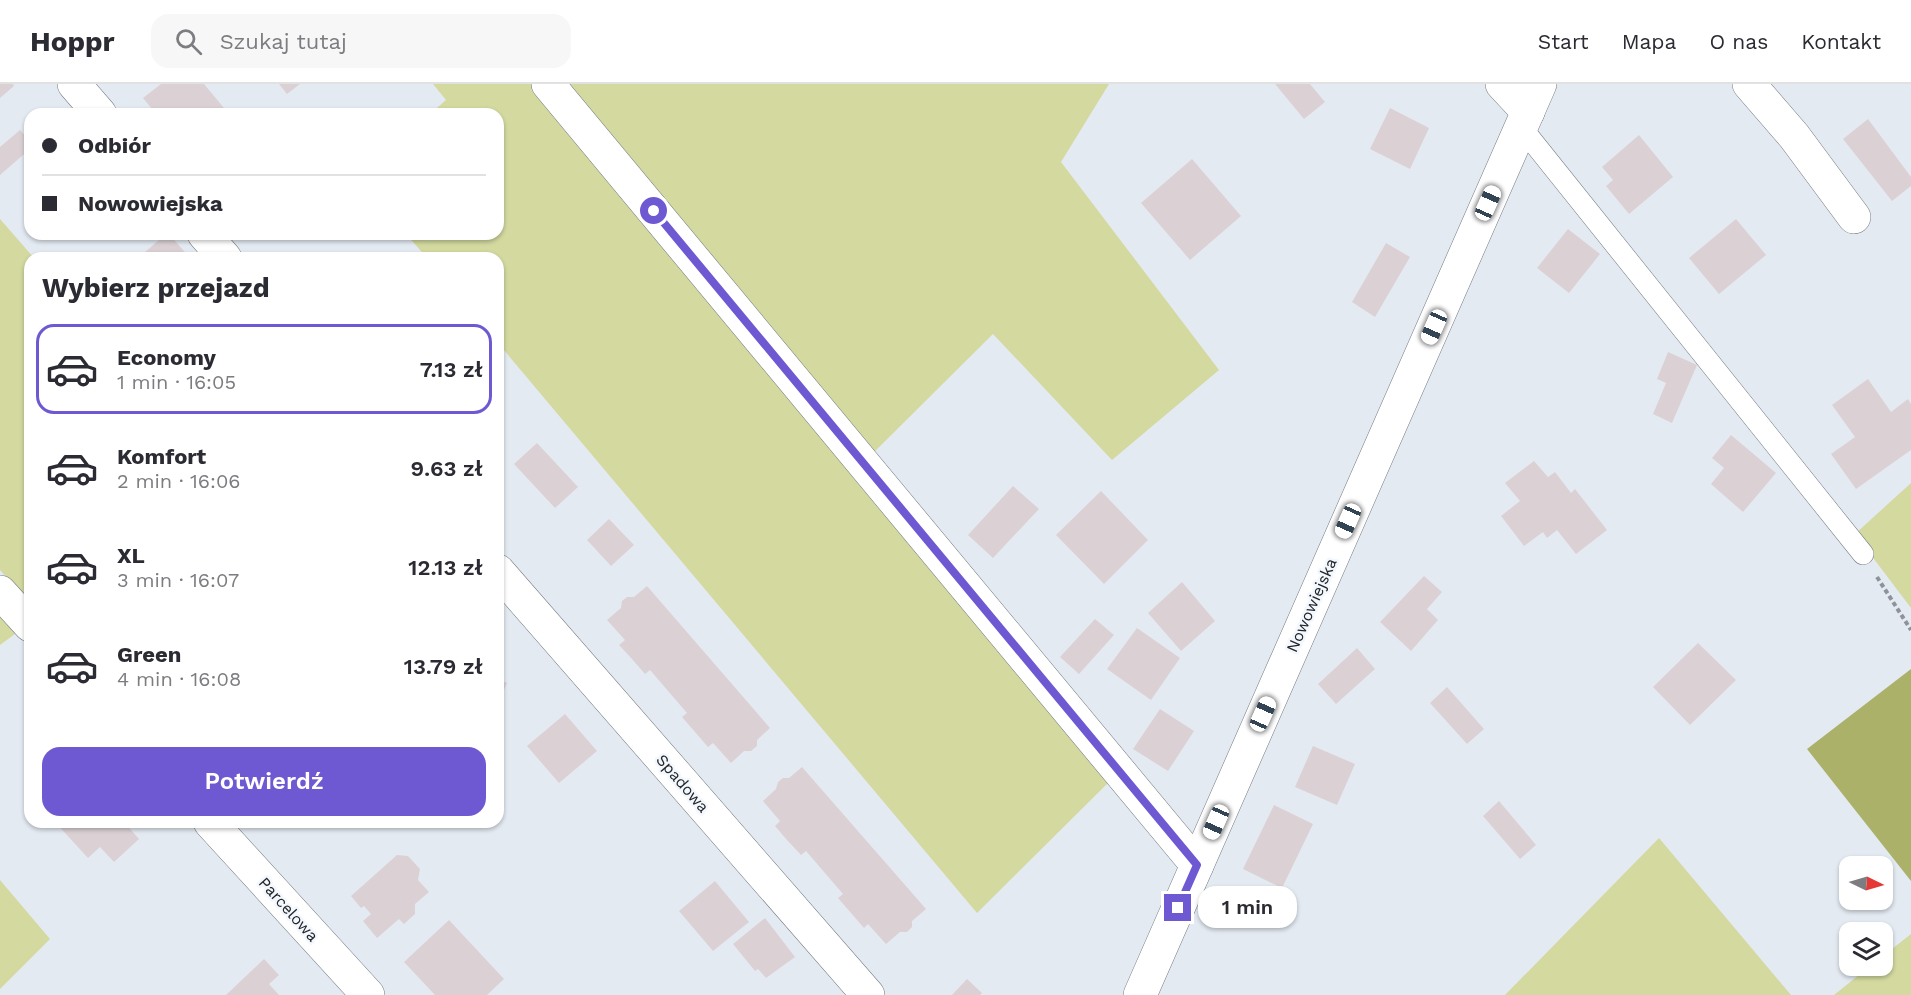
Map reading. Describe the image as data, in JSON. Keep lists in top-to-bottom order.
{
  "streets": {
    "street": ["Nowowiejska", "Spadowa", "Parcelowa"]
  },
  "north": "right",
  "page": {
    "header": "Hoppr",
    "search": "Szukaj tutaj",
    "nav": [
      "Start",
      "Mapa",
      "O nas",
      "Kontakt"
    ],
    "banner": ["Odbiór", "Nowowiejska"],
    "heading": "Wybierz przejazd",
    "list": [
      {
        "name": "Economy",
        "note": "1 min · 16:05",
        "value": "7.13 zł"
      },
      {
        "name": "Komfort",
        "note": "2 min · 16:06",
        "value": "9.63 zł"
      },
      {
        "name": "XL",
        "note": "3 min · 16:07",
        "value": "12.13 zł"
      },
      {
        "name": "Green",
        "note": "4 min · 16:08",
        "value": "13.79 zł"
      }
    ],
    "buttons": "Potwierdź",
    "bubble": "1 min"
  }
}
